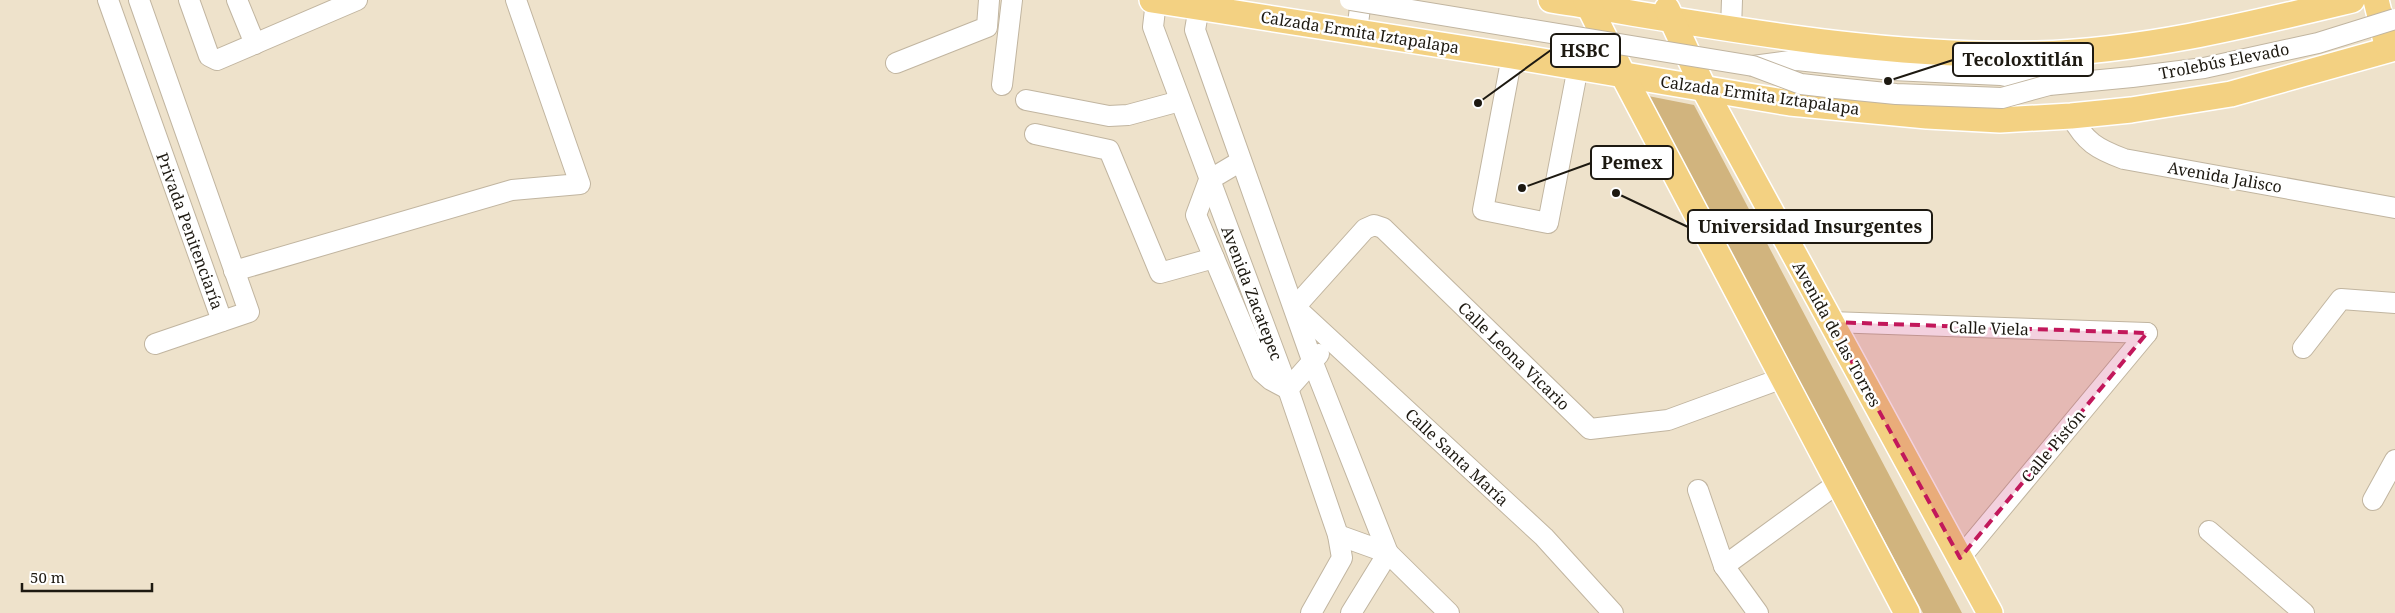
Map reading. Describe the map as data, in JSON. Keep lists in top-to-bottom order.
{
  "streets": {
    "main road": ["Calzada Ermita Iztapalapa", "Avenida de las Torres"],
    "street": [
      "Trolebús Elevado",
      "Avenida Jalisco",
      "Privada Penitenciaría",
      "Avenida Zacatepec",
      "Calle Viela",
      "Calle Leona Vicario",
      "Calle Pistón",
      "Calle Santa María"
    ]
  },
  "crossings": [
    ["Calzada Ermita Iztapalapa", "Avenida Jalisco"],
    ["Calzada Ermita Iztapalapa", "Avenida Zacatepec"],
    ["Calzada Ermita Iztapalapa", "Avenida de las Torres"],
    ["Avenida Zacatepec", "Calle Leona Vicario"],
    ["Avenida Zacatepec", "Calle Santa María"],
    ["Calle Viela", "Avenida de las Torres"],
    ["Calle Viela", "Calle Pistón"],
    ["Avenida de las Torres", "Calle Pistón"],
    ["Calle Leona Vicario", "Calle Santa María"]
  ],
  "places": [
    "Tecoloxtitlán",
    "HSBC",
    "Pemex",
    "Universidad Insurgentes"
  ],
  "scale_bar": "50 m"
}
